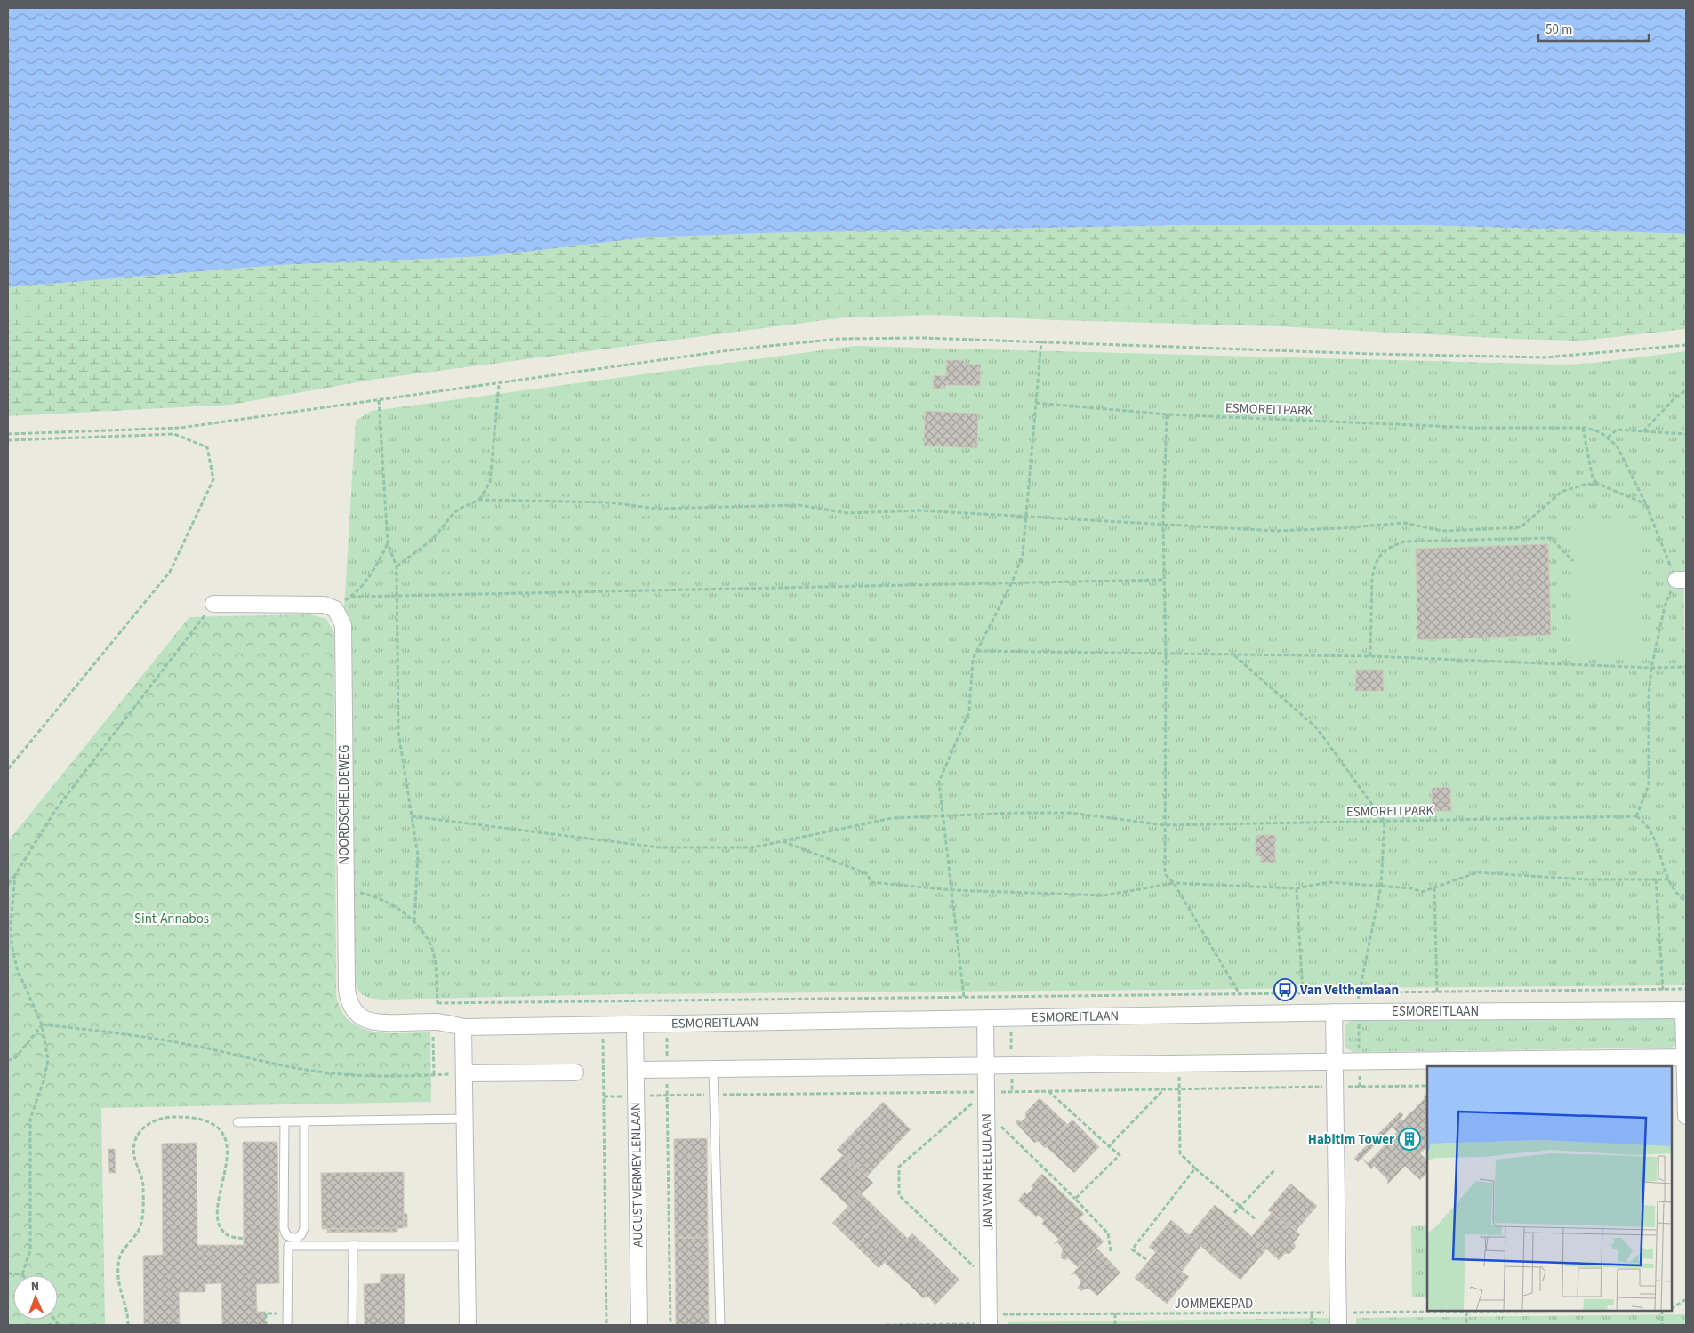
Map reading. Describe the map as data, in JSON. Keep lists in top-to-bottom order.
{
  "streets": {
    "street": [
      "NOORDSCHELDEWEG",
      "ESMOREITLAAN",
      "JAN VAN HEELULAAN",
      "AUGUST VERMEYLENLAAN"
    ],
    "path": ["ESMOREITPARK", "JOMMEKEPAD"]
  },
  "crossings": [
    ["NOORDSCHELDEWEG", "ESMOREITLAAN"],
    ["ESMOREITLAAN", "JAN VAN HEELULAAN"],
    ["ESMOREITLAAN", "AUGUST VERMEYLENLAAN"],
    ["JAN VAN HEELULAAN", "JOMMEKEPAD"]
  ],
  "parks": ["Sint-Annabos"],
  "places": {
    "bus stop": ["Van Velthemlaan"],
    "building": ["Habitim Tower"]
  },
  "scale_bar": "50 m",
  "north": "top"
}
